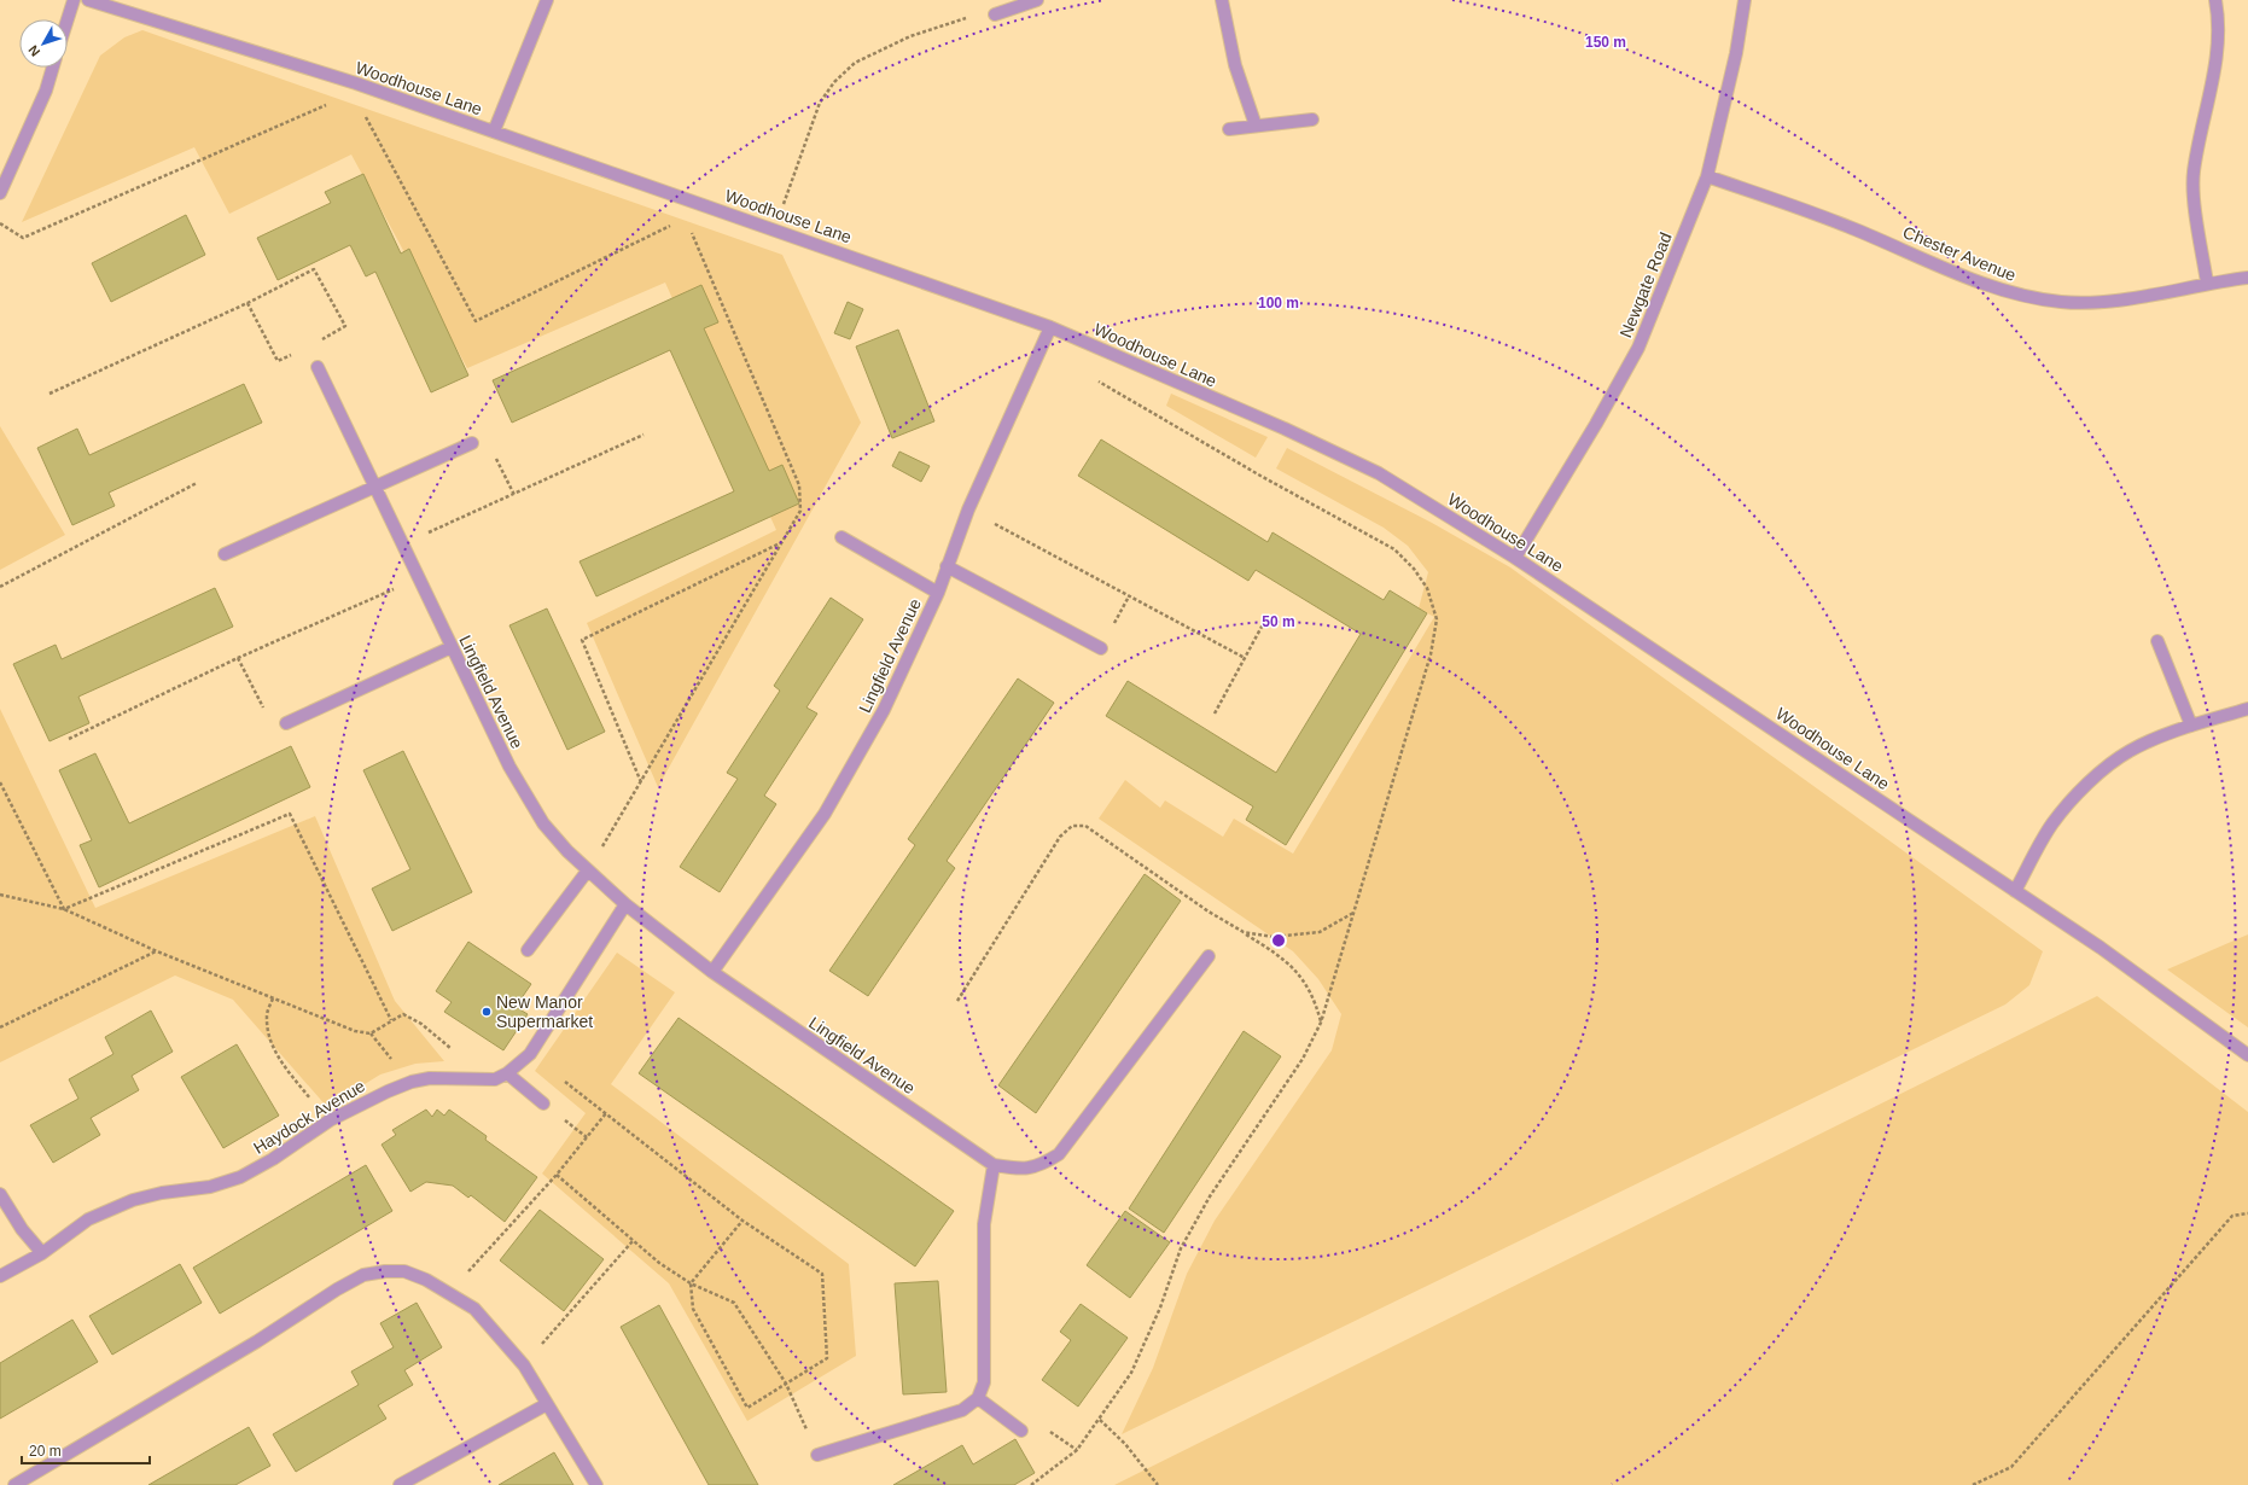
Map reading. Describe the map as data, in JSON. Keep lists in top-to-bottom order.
{
  "streets": {
    "street": [
      "Woodhouse Lane",
      "Chester Avenue",
      "Newgate Road",
      "Lingfield Avenue",
      "Haydock Avenue"
    ]
  },
  "crossings": [
    ["Woodhouse Lane", "Newgate Road"],
    ["Woodhouse Lane", "Lingfield Avenue"],
    ["Chester Avenue", "Newgate Road"],
    ["Lingfield Avenue", "Haydock Avenue"]
  ],
  "places": ["New Manor Supermarket"],
  "scale_bar": "20 m",
  "north": "bottom left",
  "rings": ["150 m", "100 m", "50 m"]
}
